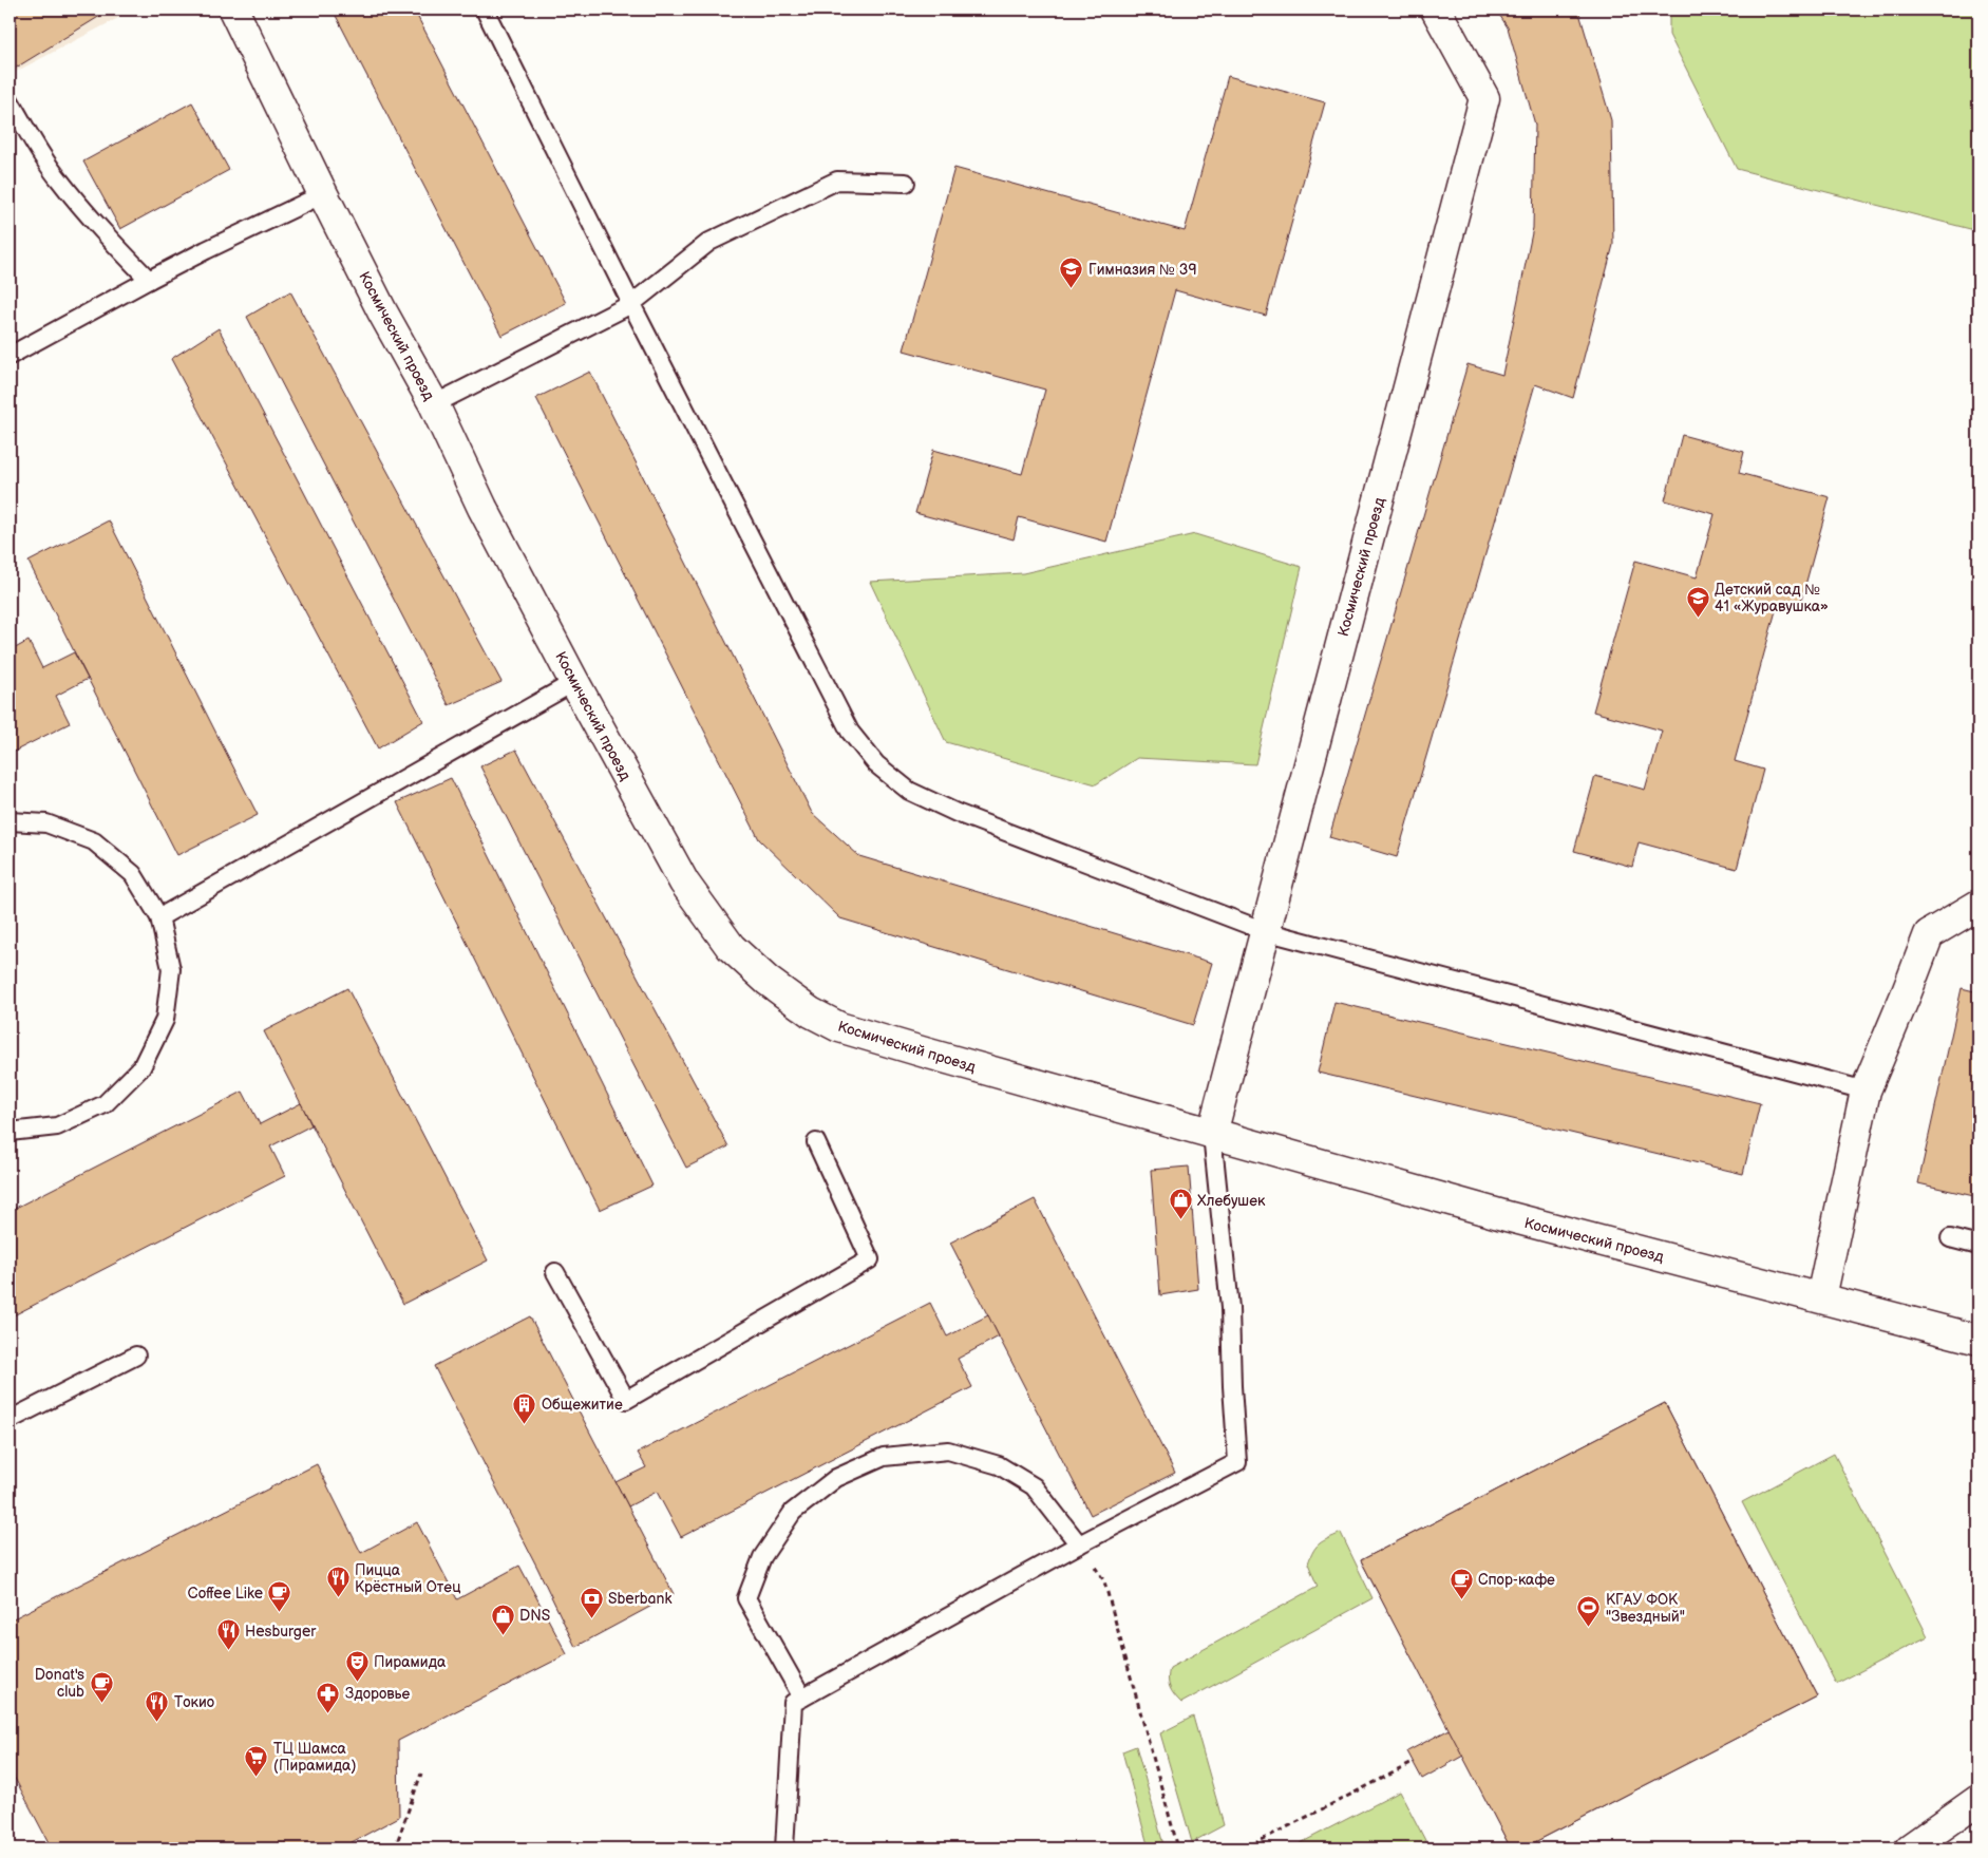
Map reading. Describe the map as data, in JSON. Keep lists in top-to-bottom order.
{
  "streets": {
    "street": ["Космический проезд"]
  },
  "places": {
    "school or university": ["Гимназия № 39", "Детский сад № 41 «Журавушка»"],
    "shop": ["Хлебушек", "DNS"],
    "building": ["Общежитие"],
    "restaurant": ["Пицца Крёстный Отец", "Hesburger", "Токио"],
    "cafe": ["Спор-кафе", "Coffee Like", "Donat's club"],
    "bank": ["Sberbank"],
    "sports": ["КГАУ ФОК \"Звездный\""],
    "theatre": ["Пирамида"],
    "pharmacy": ["Здоровье"],
    "supermarket": ["ТЦ Шамса (Пирамида)"]
  }
}
